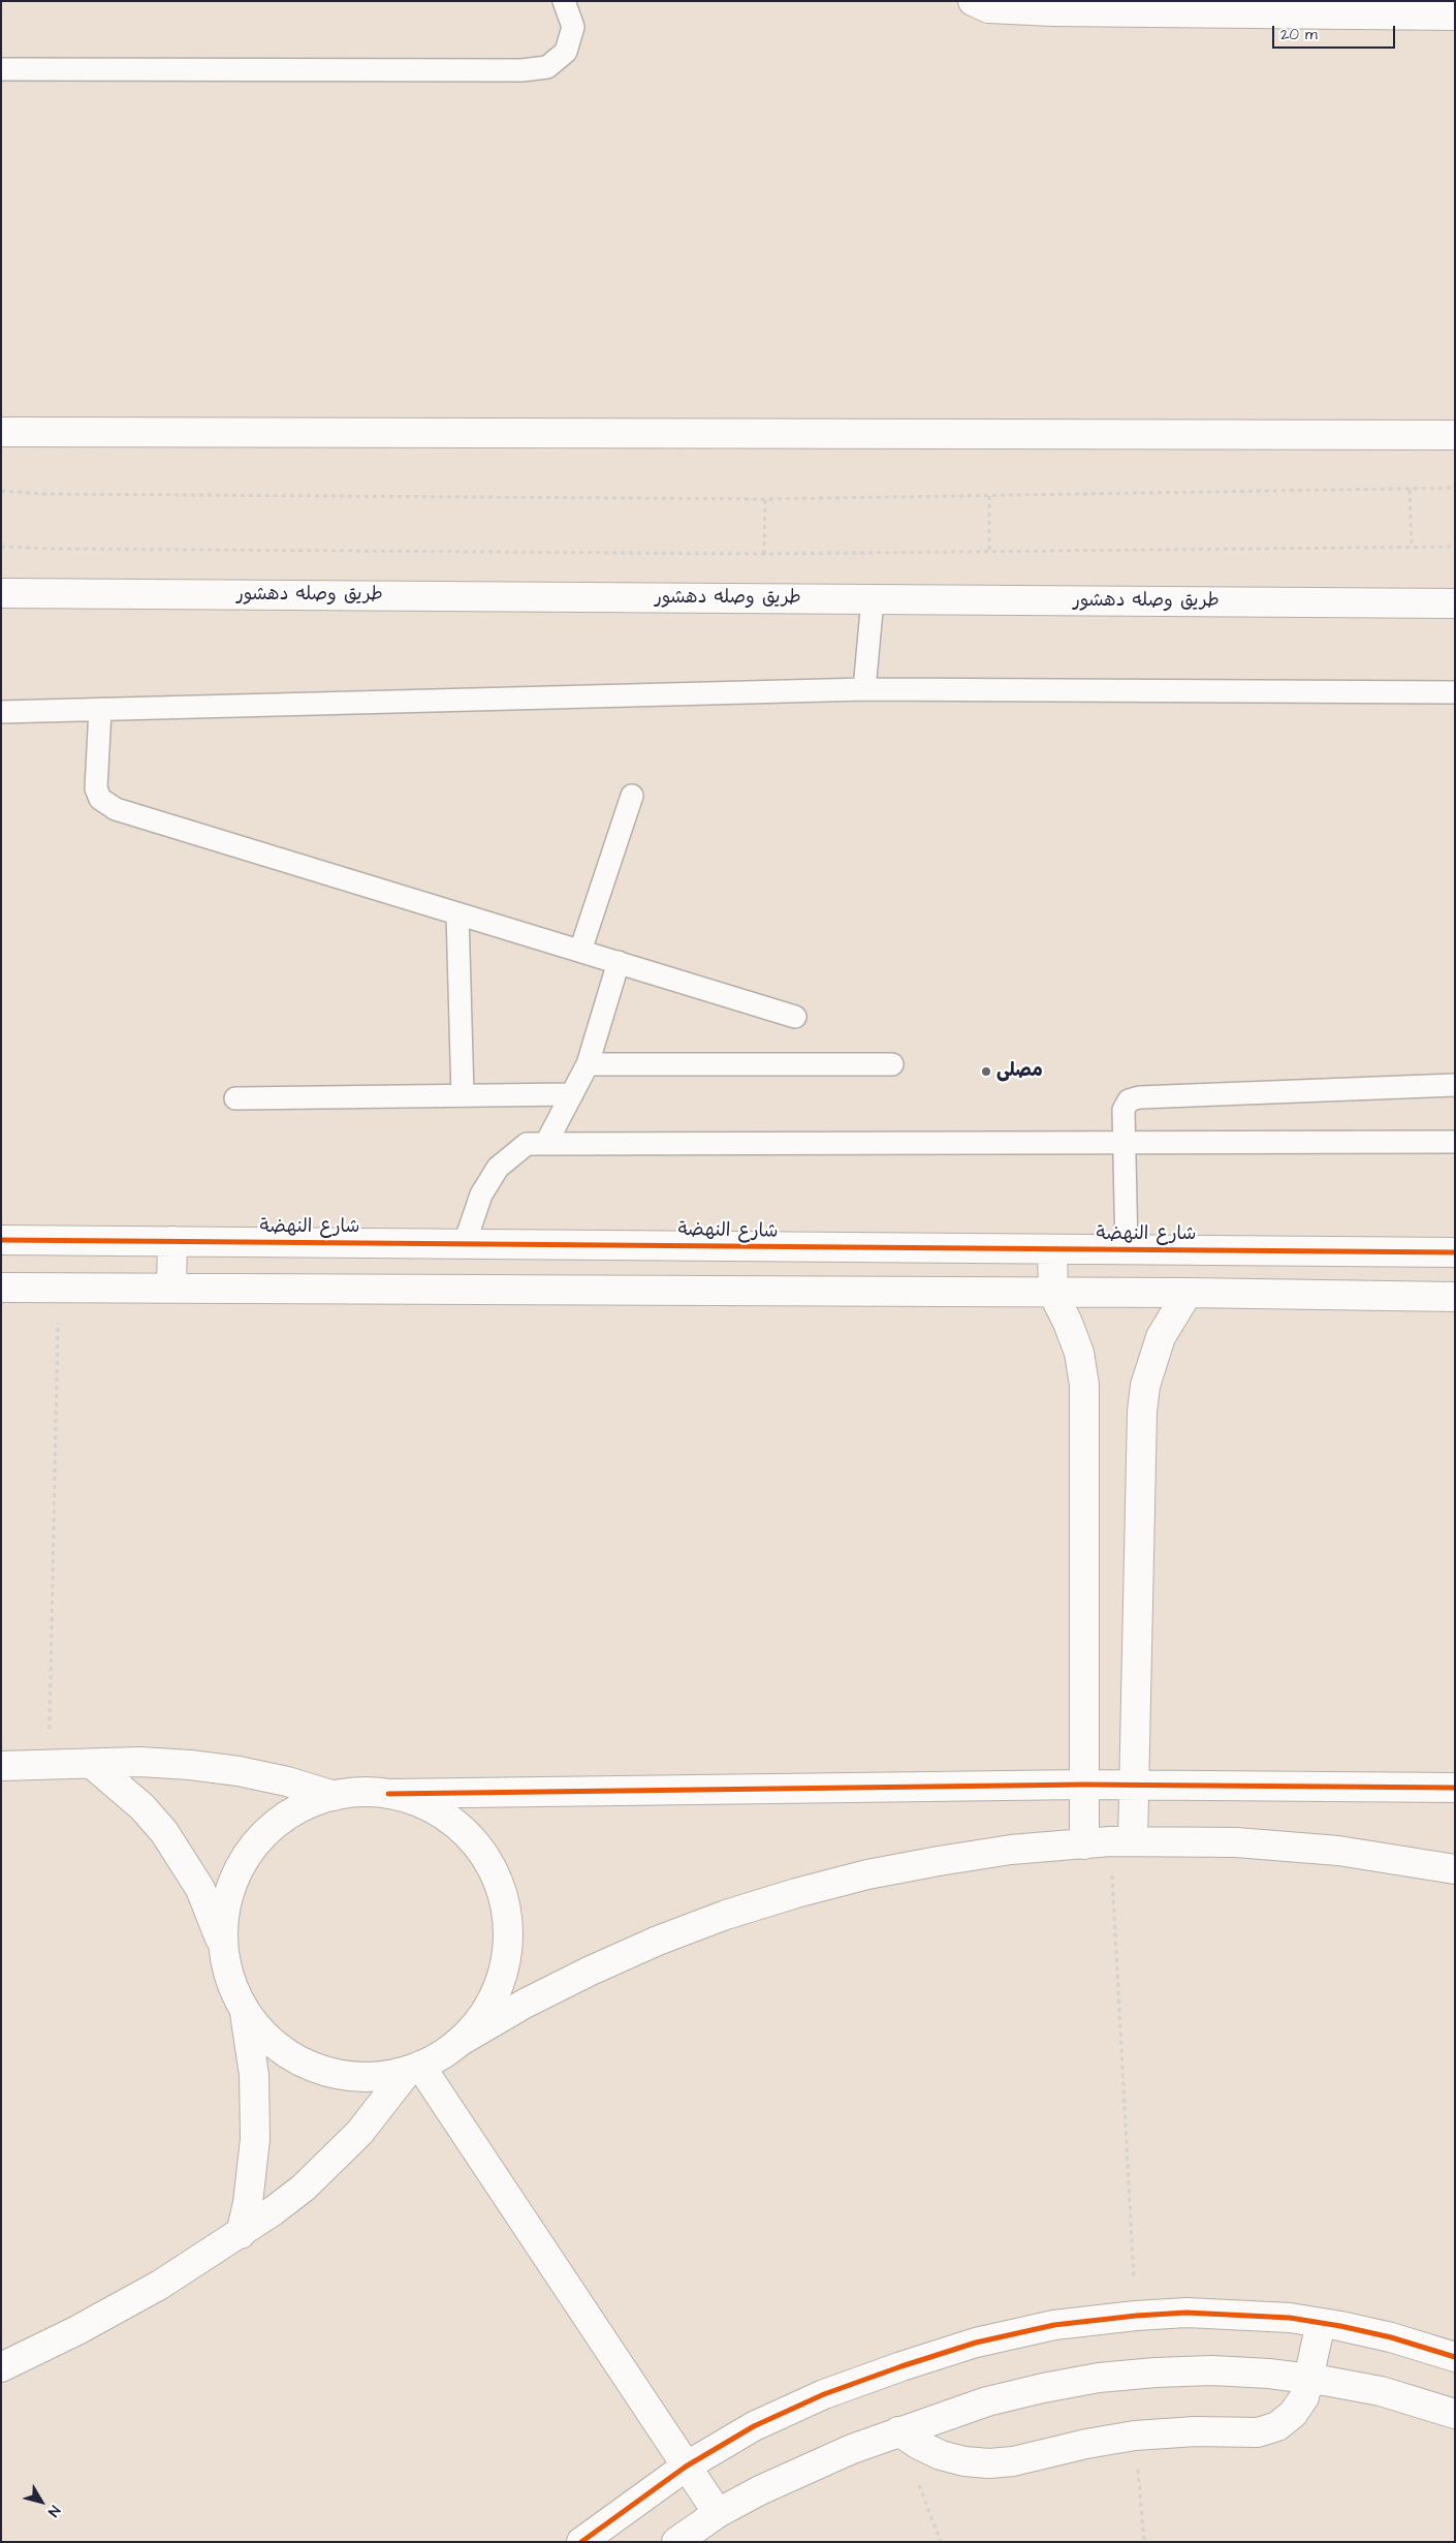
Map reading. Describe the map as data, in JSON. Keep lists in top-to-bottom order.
{
  "streets": {
    "street": ["طريق وصله دهشور", "شارع النهضة"]
  },
  "places": ["مصلى"],
  "scale_bar": "20 m",
  "north": "bottom right"
}
